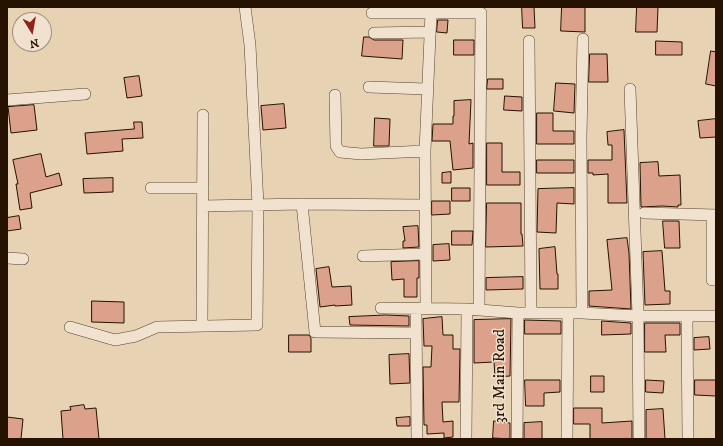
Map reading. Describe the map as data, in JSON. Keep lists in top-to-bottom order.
{
  "streets": {
    "street": ["3rd Main Road"]
  },
  "north": "bottom"
}
